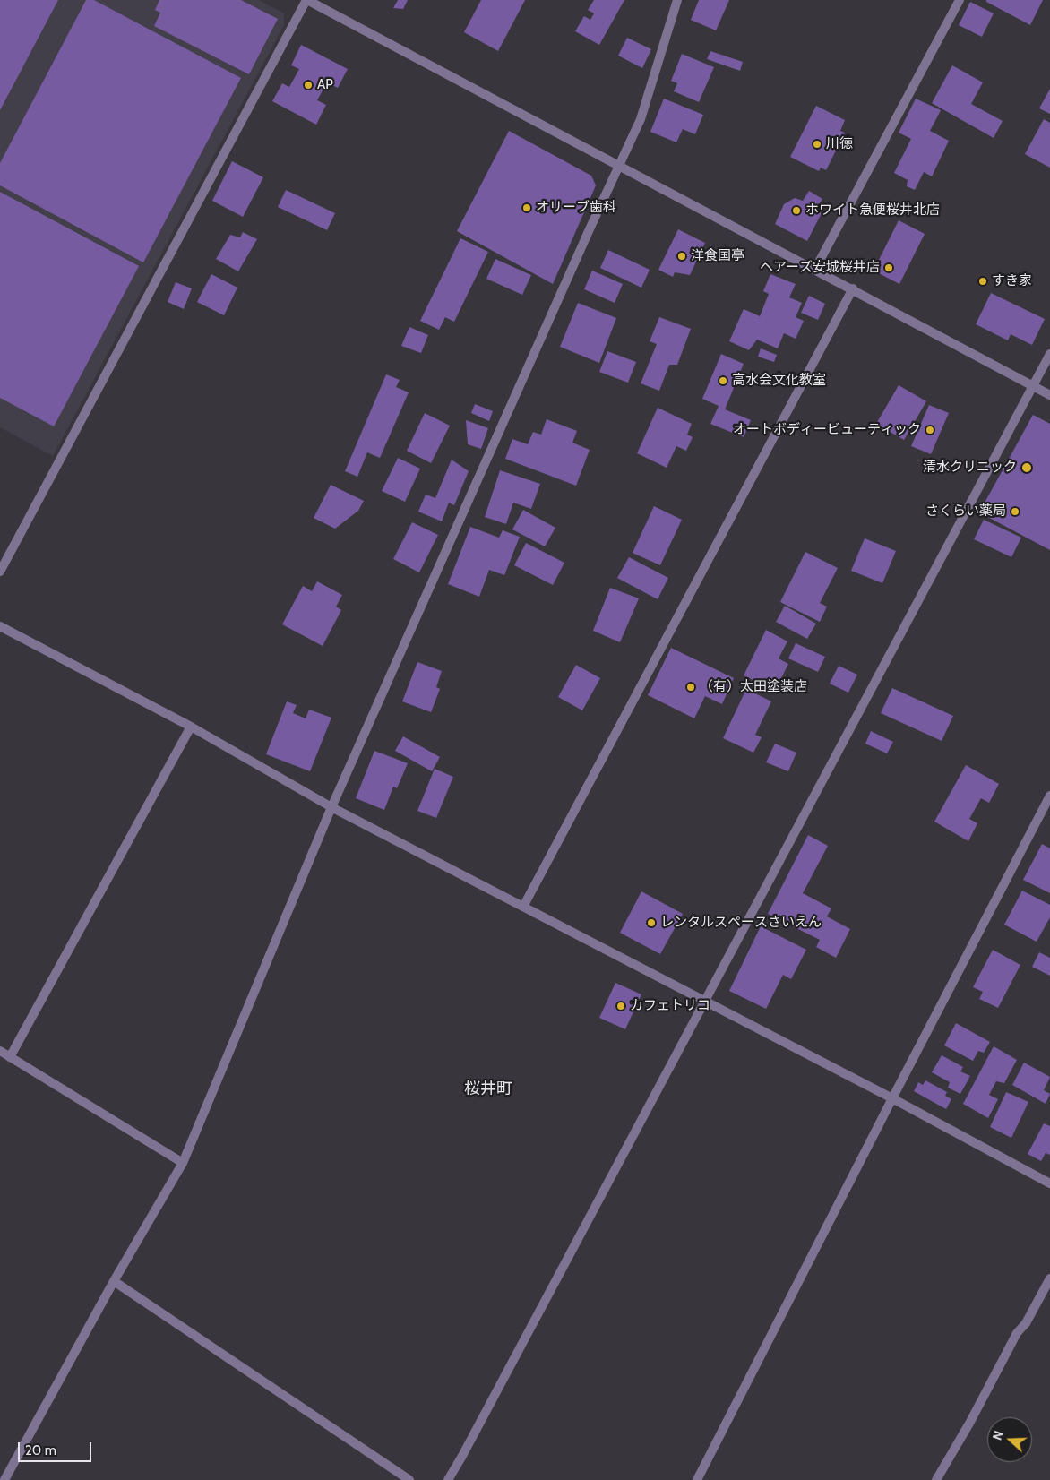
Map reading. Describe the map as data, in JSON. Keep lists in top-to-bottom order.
{
  "districts": ["桜井町"],
  "places": [
    "AP",
    "川徳",
    "オリーブ歯科",
    "ホワイト急便桜井北店",
    "洋食国亭",
    "ヘアーズ安城桜井店",
    "すき家",
    "高水会文化教室",
    "オートボディービューティック",
    "清水クリニック",
    "さくらい薬局",
    "（有）太田塗装店",
    "レンタルスペースさいえん",
    "カフェトリコ"
  ],
  "scale_bar": "20 m",
  "north": "left"
}
